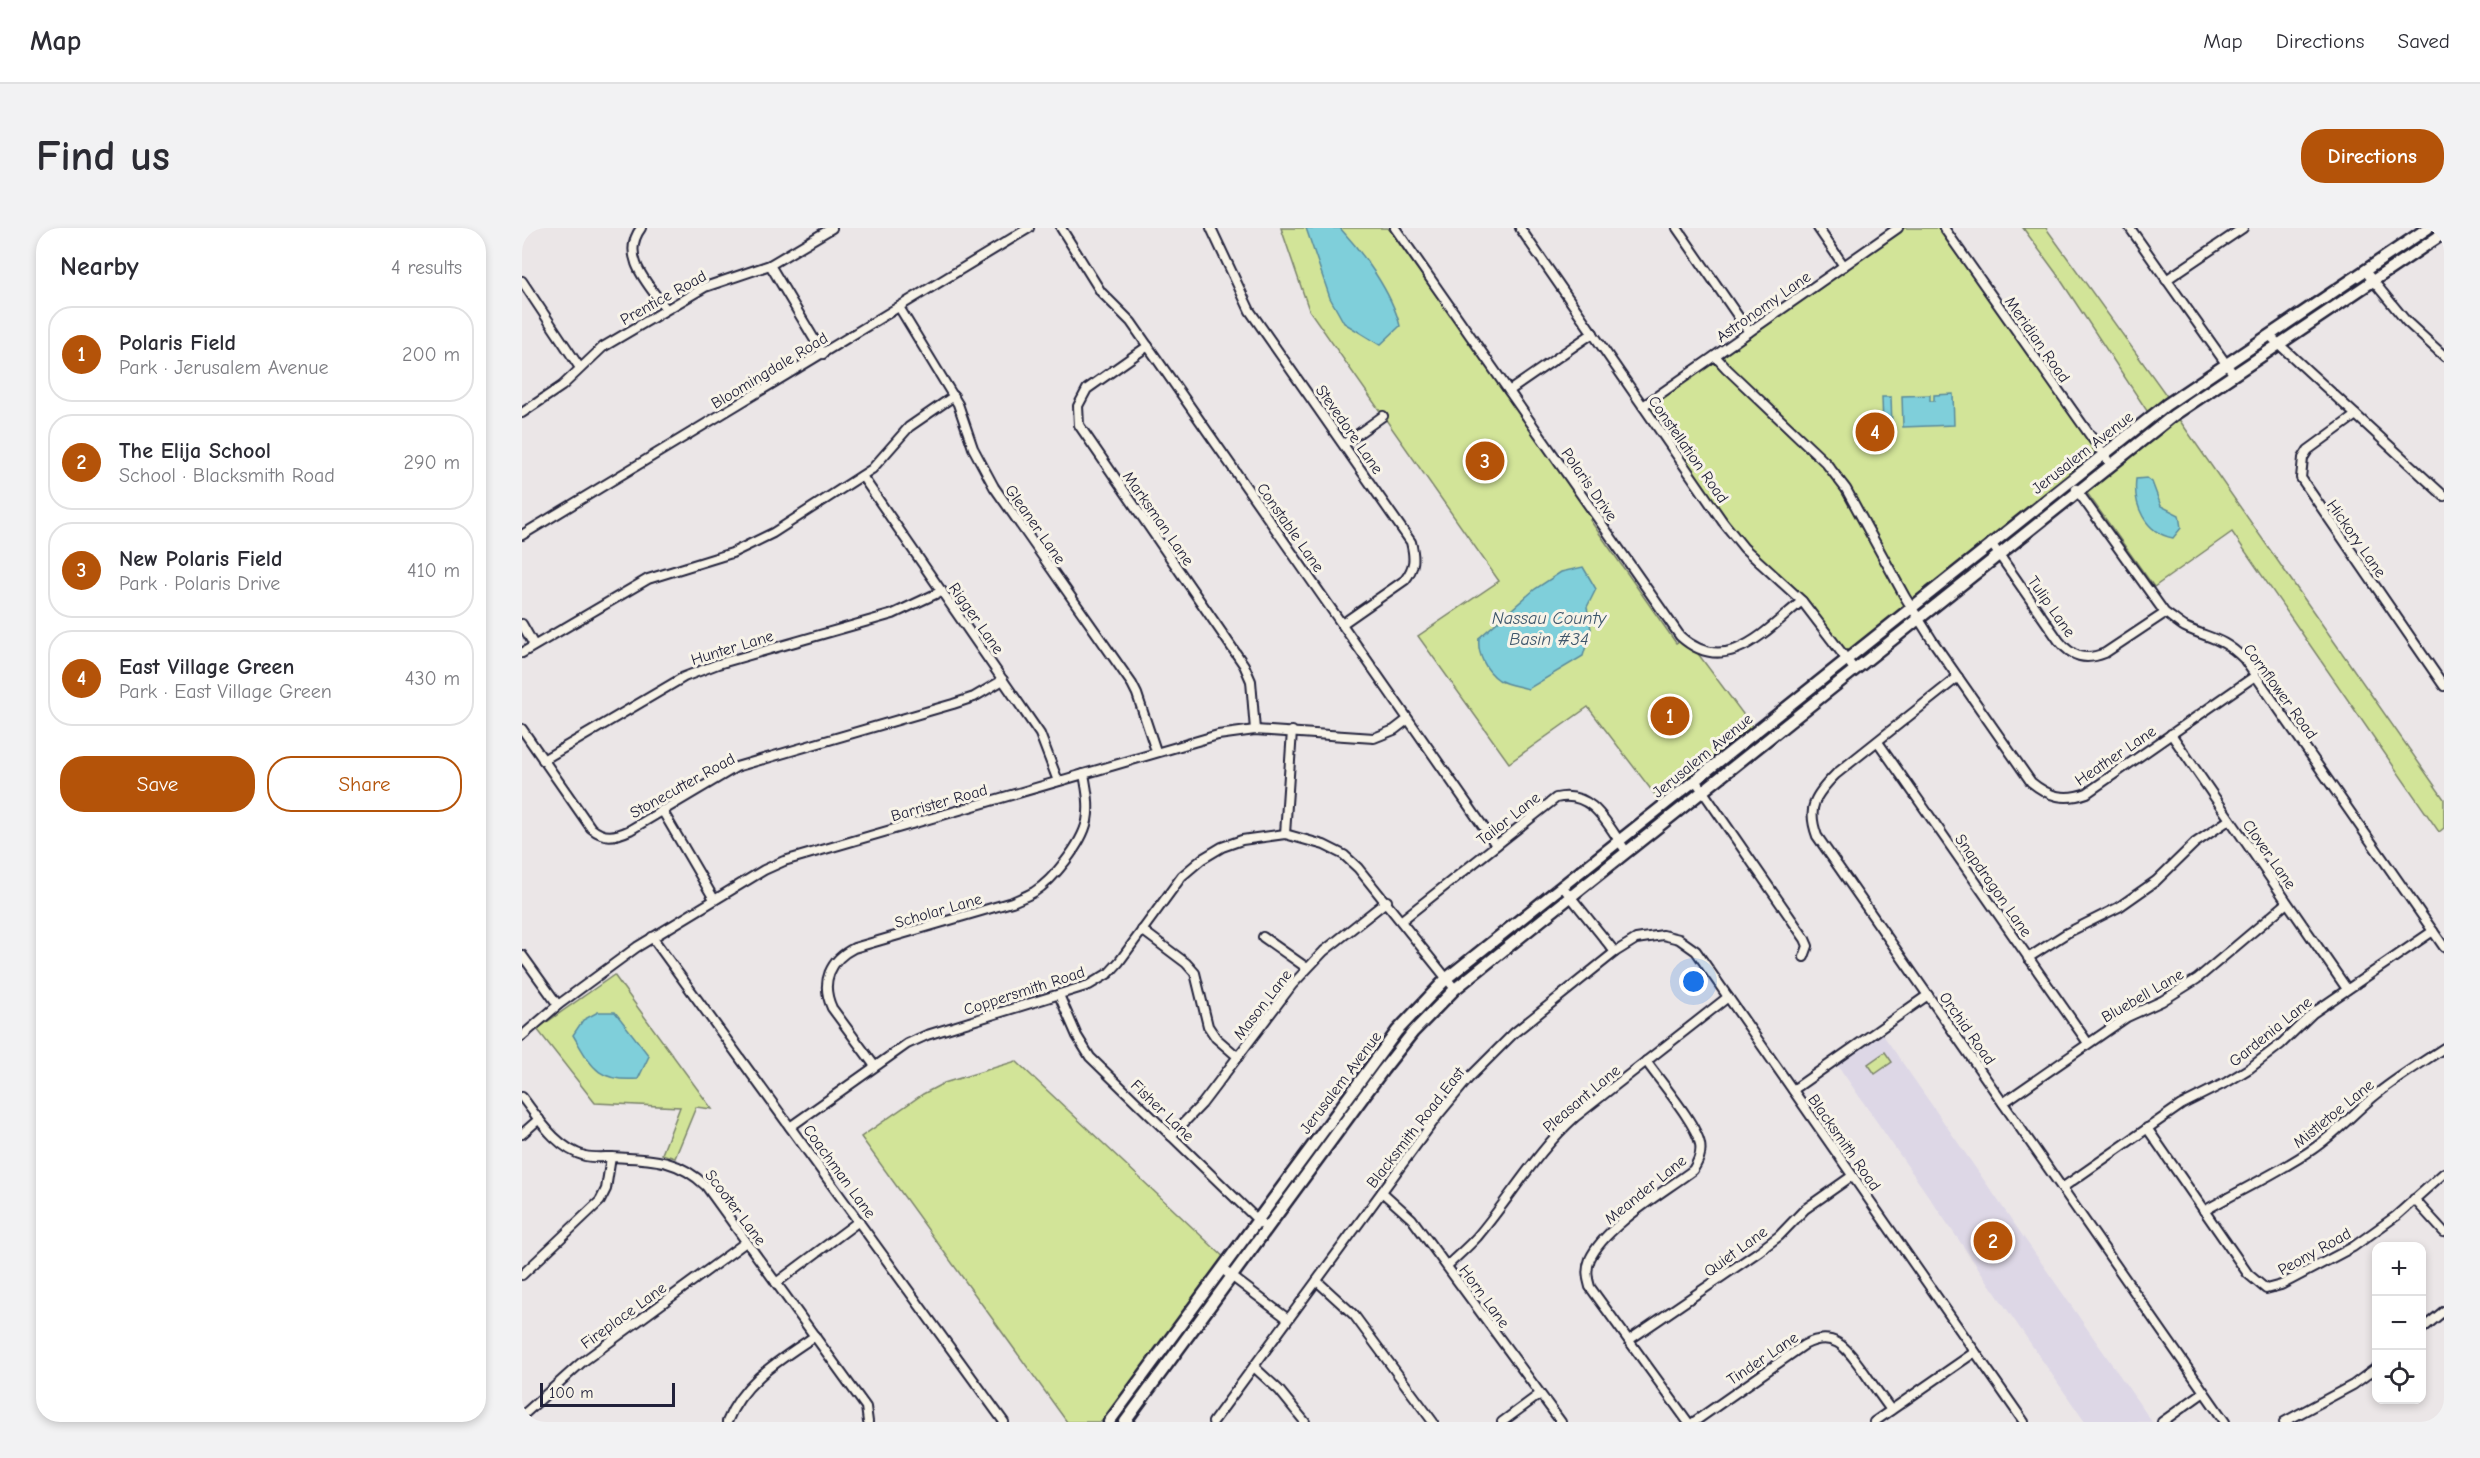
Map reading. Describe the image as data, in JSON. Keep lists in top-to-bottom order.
{
  "streets": {
    "main road": ["Jerusalem Avenue"],
    "street": [
      "Prentice Road",
      "Astronomy Lane",
      "Meridian Road",
      "Bloomingdale Road",
      "Stevedore Lane",
      "Constellation Road",
      "Polaris Drive",
      "Marksman Lane",
      "Gleaner Lane",
      "Constable Lane",
      "Hickory Lane",
      "Tulip Lane",
      "Rigger Lane",
      "Hunter Lane",
      "Cornflower Road",
      "Heather Lane",
      "Stonecutter Road",
      "Barrister Road",
      "Tailor Lane",
      "Clover Lane",
      "Snapdragon Lane",
      "Scholar Lane",
      "Coppersmith Road",
      "Bluebell Lane",
      "Mason Lane",
      "Orchid Road",
      "Gardenia Lane",
      "Pleasant Lane",
      "Fisher Lane",
      "Mistletoe Lane",
      "Blacksmith Road East",
      "Blacksmith Road",
      "Coachman Lane",
      "Meander Lane",
      "Scooter Lane",
      "Quiet Lane",
      "Peony Road",
      "Horn Lane",
      "Fireplace Lane",
      "Tinder Lane"
    ]
  },
  "crossings": [
    ["Astronomy Lane", "Constellation Road"],
    ["Astronomy Lane", "Heather Lane"],
    ["Meridian Road", "Jerusalem Avenue"],
    ["Bloomingdale Road", "Gleaner Lane"],
    ["Stevedore Lane", "Constable Lane"],
    ["Constellation Road", "Jerusalem Avenue"],
    ["Constellation Road", "Polaris Drive"],
    ["Jerusalem Avenue", "Tulip Lane"],
    ["Jerusalem Avenue", "Cornflower Road"],
    ["Jerusalem Avenue", "Heather Lane"],
    ["Jerusalem Avenue", "Tailor Lane"],
    ["Jerusalem Avenue", "Coppersmith Road"],
    ["Jerusalem Avenue", "Fisher Lane"],
    ["Marksman Lane", "Constable Lane"],
    ["Marksman Lane", "Barrister Road"],
    ["Gleaner Lane", "Barrister Road"],
    ["Constable Lane", "Barrister Road"],
    ["Constable Lane", "Tailor Lane"],
    ["Tulip Lane", "Cornflower Road"],
    ["Rigger Lane", "Hunter Lane"],
    ["Rigger Lane", "Stonecutter Road"],
    ["Rigger Lane", "Barrister Road"],
    ["Hunter Lane", "Stonecutter Road"],
    ["Cornflower Road", "Heather Lane"],
    ["Cornflower Road", "Gardenia Lane"],
    ["Heather Lane", "Clover Lane"],
    ["Heather Lane", "Orchid Road"],
    ["Barrister Road", "Scholar Lane"],
    ["Barrister Road", "Coachman Lane"],
    ["Tailor Lane", "Coppersmith Road"],
    ["Clover Lane", "Bluebell Lane"],
    ["Clover Lane", "Gardenia Lane"],
    ["Snapdragon Lane", "Bluebell Lane"],
    ["Snapdragon Lane", "Orchid Road"],
    ["Scholar Lane", "Coppersmith Road"],
    ["Coppersmith Road", "Mason Lane"],
    ["Coppersmith Road", "Fisher Lane"],
    ["Coppersmith Road", "Coachman Lane"],
    ["Bluebell Lane", "Orchid Road"],
    ["Mason Lane", "Fisher Lane"],
    ["Orchid Road", "Gardenia Lane"],
    ["Gardenia Lane", "Peony Road"],
    ["Pleasant Lane", "Blacksmith Road"],
    ["Pleasant Lane", "Meander Lane"],
    ["Pleasant Lane", "Horn Lane"],
    ["Mistletoe Lane", "Peony Road"],
    ["Blacksmith Road East", "Blacksmith Road"],
    ["Blacksmith Road East", "Horn Lane"],
    ["Blacksmith Road", "Quiet Lane"],
    ["Meander Lane", "Quiet Lane"],
    ["Scooter Lane", "Fireplace Lane"]
  ],
  "water": ["Nassau County Basin #34"],
  "scale_bar": "100 m",
  "page": {
    "header": "Map",
    "nav": ["Map", "Directions", "Saved"],
    "buttons": [
      "Directions",
      ["Save", "Share"]
    ],
    "title": "Find us",
    "heading": ["Nearby", "4 results"],
    "list": [
      {
        "mark": "1",
        "name": "Polaris Field",
        "note": "Park · Jerusalem Avenue",
        "value": "200 m"
      },
      {
        "mark": "2",
        "name": "The Elija School",
        "note": "School · Blacksmith Road",
        "value": "290 m"
      },
      {
        "mark": "3",
        "name": "New Polaris Field",
        "note": "Park · Polaris Drive",
        "value": "410 m"
      },
      {
        "mark": "4",
        "name": "East Village Green",
        "note": "Park · East Village Green",
        "value": "430 m"
      }
    ],
    "pins": [
      "4",
      "3",
      "1",
      "2"
    ],
    "map_buttons": ["+", "−"],
    "scale": "100 m"
  }
}
